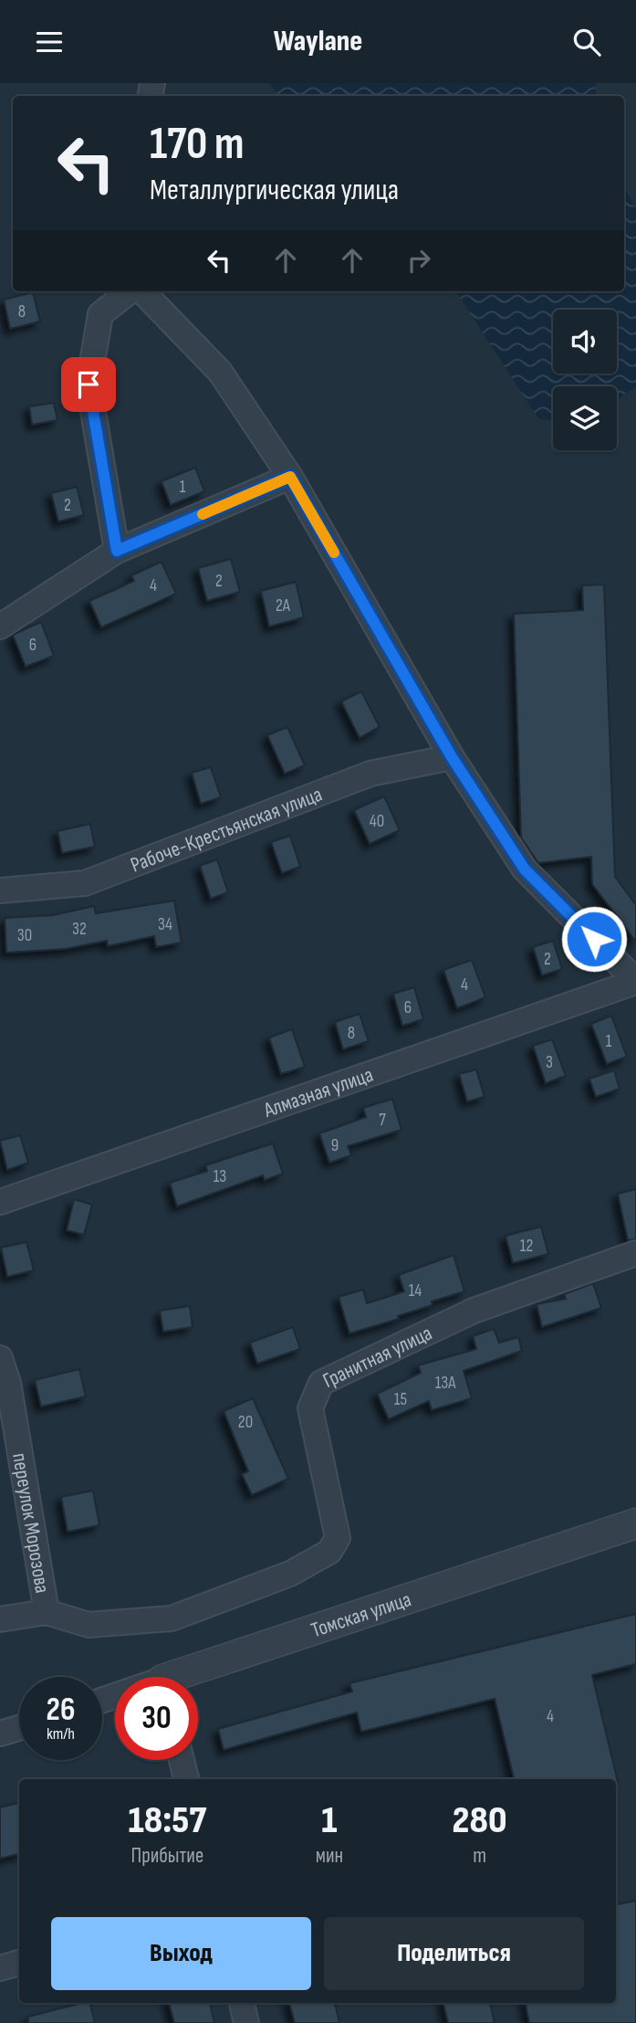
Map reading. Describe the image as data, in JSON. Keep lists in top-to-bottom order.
{
  "streets": {
    "street": [
      "Рабоче-Крестьянская улица",
      "Алмазная улица",
      "Гранитная улица",
      "переулок Морозова",
      "Томская улица"
    ]
  },
  "crossings": [
    ["Гранитная улица", "переулок Морозова"]
  ],
  "house_numbers": [
    "8",
    "1",
    "2",
    "2",
    "4",
    "2А",
    "6",
    "40",
    "34",
    "32",
    "30",
    "2",
    "4",
    "6",
    "8",
    "1",
    "3",
    "7",
    "9",
    "13",
    "12",
    "14",
    "13А",
    "15",
    "20",
    "4"
  ],
  "page": {
    "header": "Waylane",
    "turn": ["170 m", "Металлургическая улица"],
    "speed": "26 km/h",
    "limit": "30",
    "eta": [
      "18:57",
      "Прибытие",
      "1",
      "мин",
      "280",
      "m"
    ],
    "buttons": ["Выход", "Поделиться"]
  }
}
